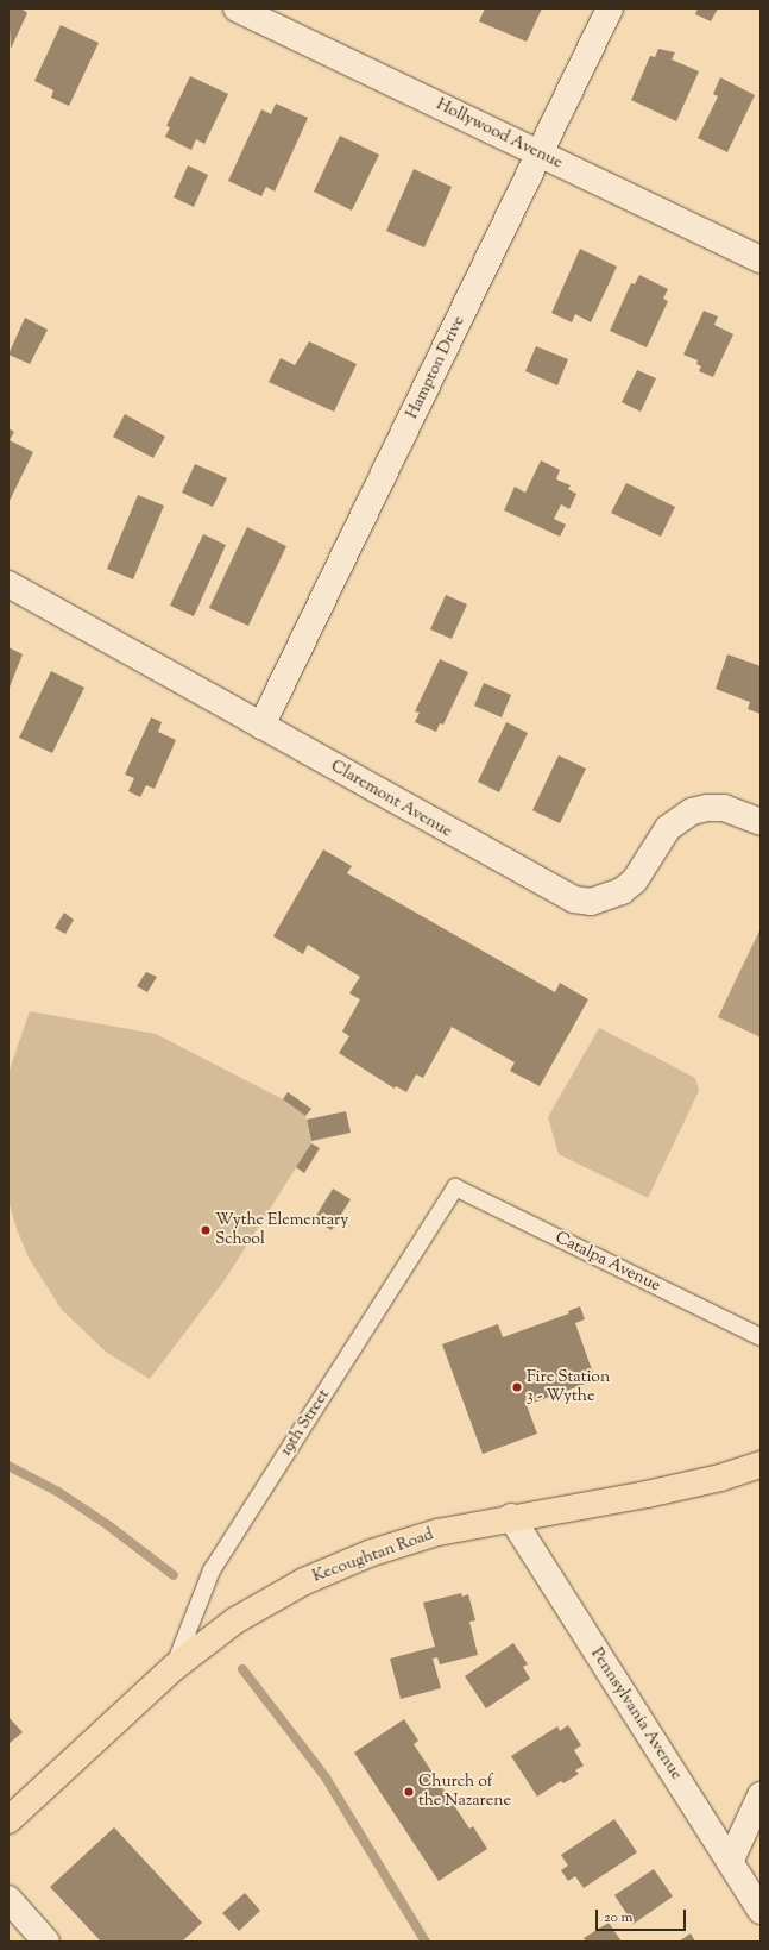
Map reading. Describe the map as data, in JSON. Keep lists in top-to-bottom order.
{
  "streets": {
    "main road": ["Kecoughtan Road"],
    "street": [
      "Hollywood Avenue",
      "Hampton Drive",
      "Claremont Avenue",
      "Pennsylvania Avenue"
    ],
    "lane": ["Catalpa Avenue", "19th Street"]
  },
  "crossings": [
    ["Hollywood Avenue", "Hampton Drive"],
    ["Hampton Drive", "Claremont Avenue"],
    ["Catalpa Avenue", "19th Street"],
    ["19th Street", "Kecoughtan Road"],
    ["Kecoughtan Road", "Pennsylvania Avenue"]
  ],
  "places": ["Wythe Elementary School", "Fire Station 3 - Wythe", "Church of the Nazarene"],
  "scale_bar": "20 m"
}
